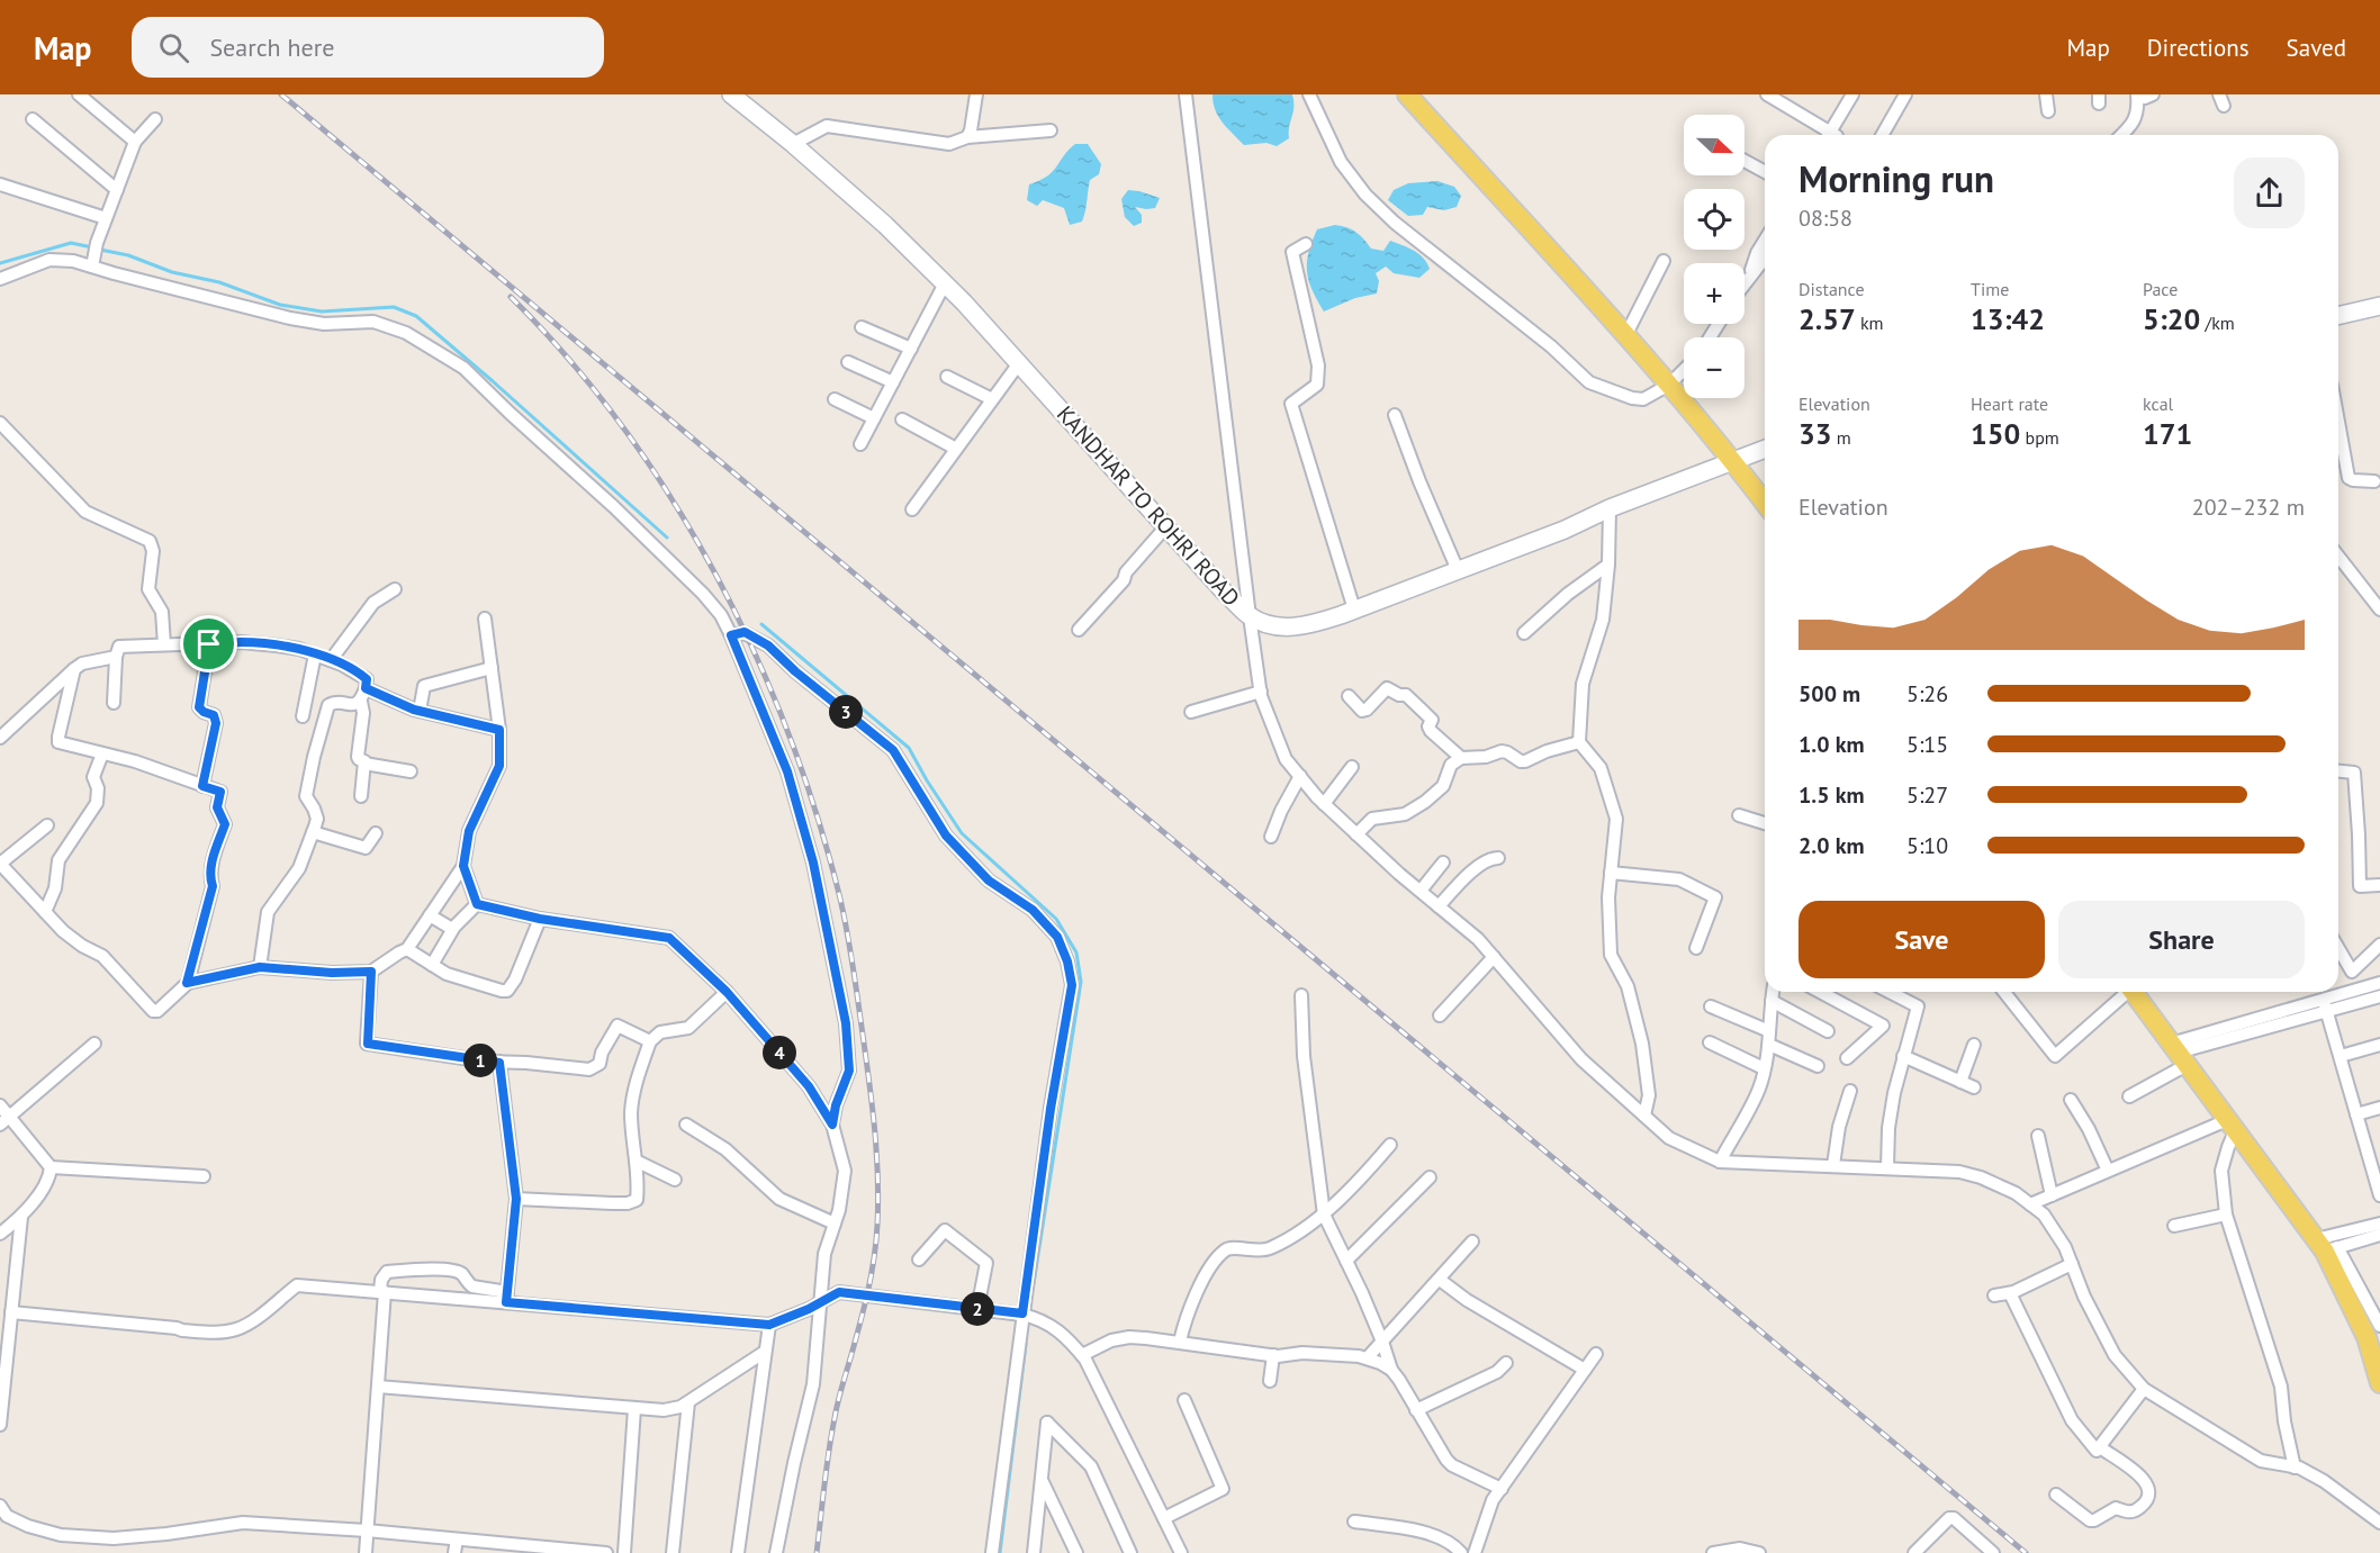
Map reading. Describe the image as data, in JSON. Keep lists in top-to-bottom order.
{
  "streets": {
    "street": ["KANDHAR TO ROHRI ROAD"]
  },
  "north": "right",
  "page": {
    "header": "Map",
    "search": "Search here",
    "nav": ["Map", "Directions", "Saved"],
    "map_buttons": ["+", "−"],
    "heading": ["Morning run", "08:58"],
    "stats": [
      ["Distance", "2.57 km"],
      ["Time", "13:42"],
      ["Pace", "5:20 /km"],
      ["Elevation", "33 m"],
      ["Heart rate", "150 bpm"],
      ["kcal", "171"]
    ],
    "chart": ["Elevation", "202–232 m"],
    "list": [
      {
        "name": "500 m",
        "note": "5:26"
      },
      {
        "name": "1.0 km",
        "note": "5:15"
      },
      {
        "name": "1.5 km",
        "note": "5:27"
      },
      {
        "name": "2.0 km",
        "note": "5:10"
      }
    ],
    "pins": [
      "3",
      "4",
      "1",
      "2"
    ],
    "buttons": ["Save", "Share"]
  }
}
